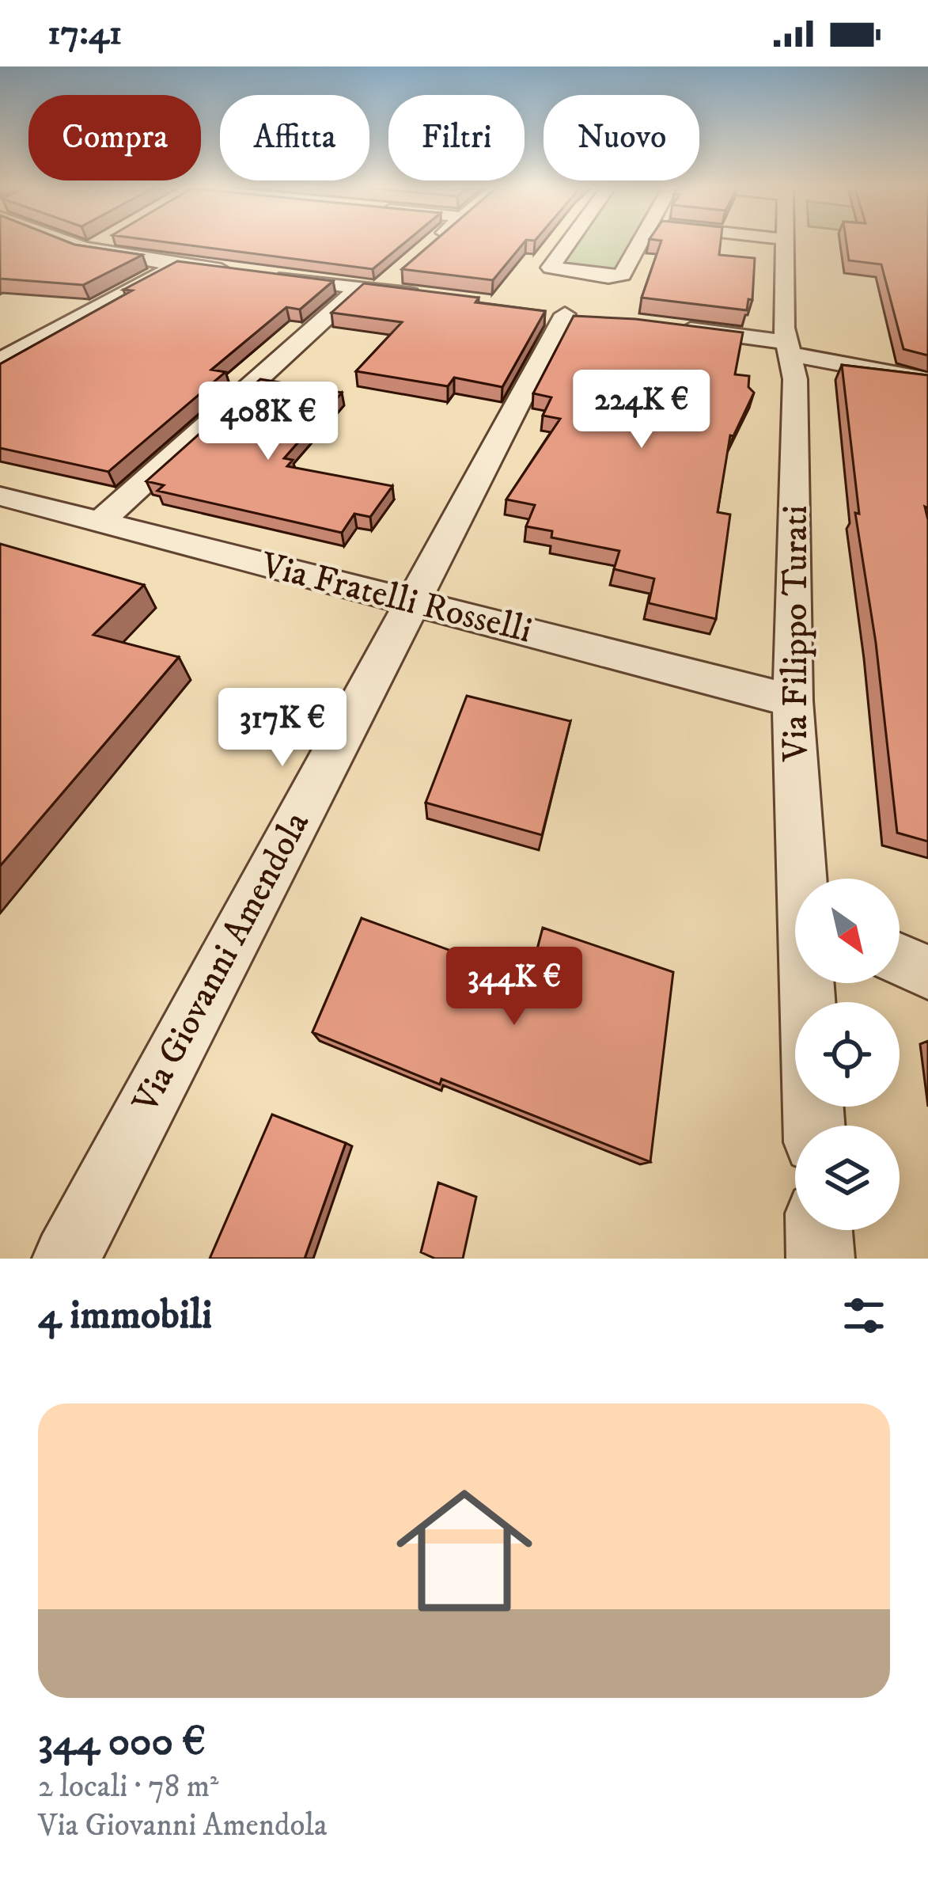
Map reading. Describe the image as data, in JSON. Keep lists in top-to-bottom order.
{
  "streets": {
    "street": ["Via Fratelli Rosselli", "Via Filippo Turati", "Via Giovanni Amendola"]
  },
  "crossings": [
    ["Via Fratelli Rosselli", "Via Filippo Turati"],
    ["Via Fratelli Rosselli", "Via Giovanni Amendola"]
  ],
  "north": "bottom right",
  "page": {
    "status": "17:41",
    "chip": [
      "Compra",
      "Affitta",
      "Filtri",
      "Nuovo"
    ],
    "price": [
      "224K €",
      "408K €",
      "317K €",
      "344K €"
    ],
    "heading": "4 immobili",
    "list": [
      {
        "name": "344 000 €",
        "note": "2 locali · 78 m² · Via Giovanni Amendola"
      }
    ]
  }
}
